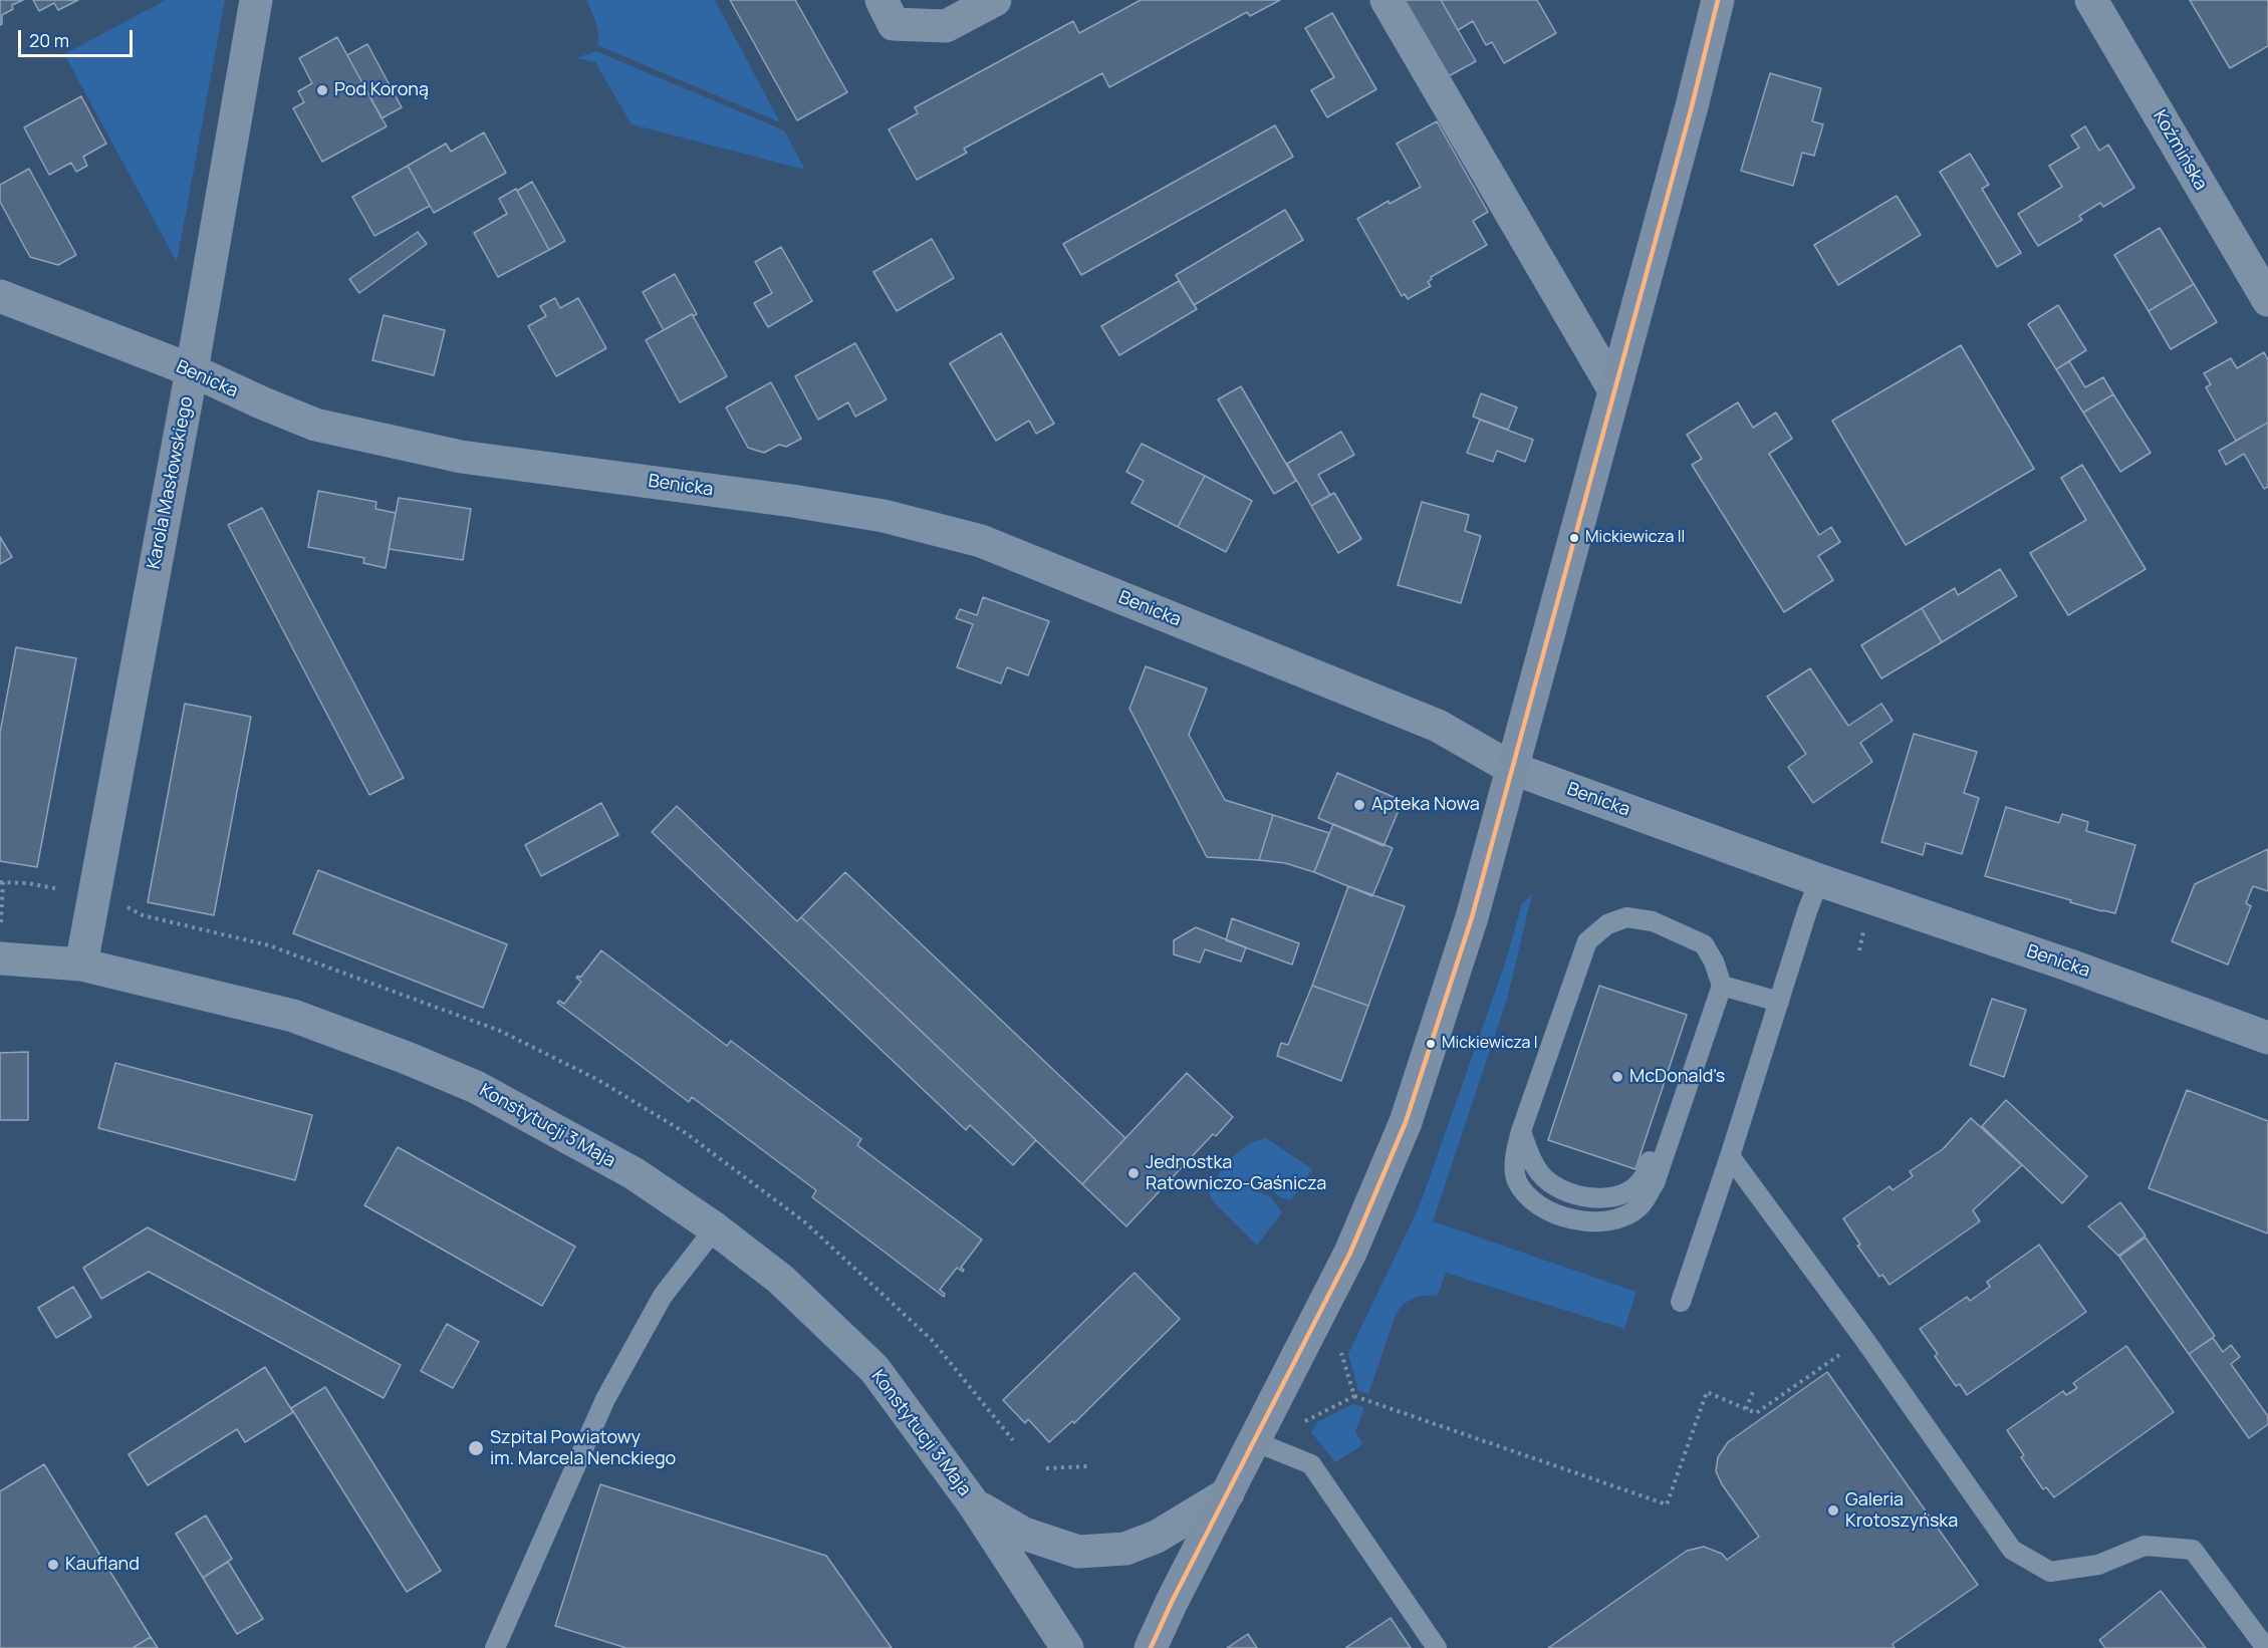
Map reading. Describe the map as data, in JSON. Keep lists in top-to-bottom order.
{
  "streets": {
    "street": [
      "Koźmińska",
      "Benicka",
      "Karola Masłowskiego",
      "Konstytucji 3 Maja"
    ]
  },
  "crossings": [
    ["Benicka", "Karola Masłowskiego"],
    ["Karola Masłowskiego", "Konstytucji 3 Maja"]
  ],
  "places": [
    "Pod Koroną",
    "Mickiewicza II",
    "Apteka Nowa",
    "Mickiewicza I",
    "McDonald's",
    "Jednostka Ratowniczo-Gaśnicza",
    "Szpital Powiatowy im. Marcela Nenckiego",
    "Galeria Krotoszyńska",
    "Kaufland"
  ],
  "scale_bar": "20 m"
}
